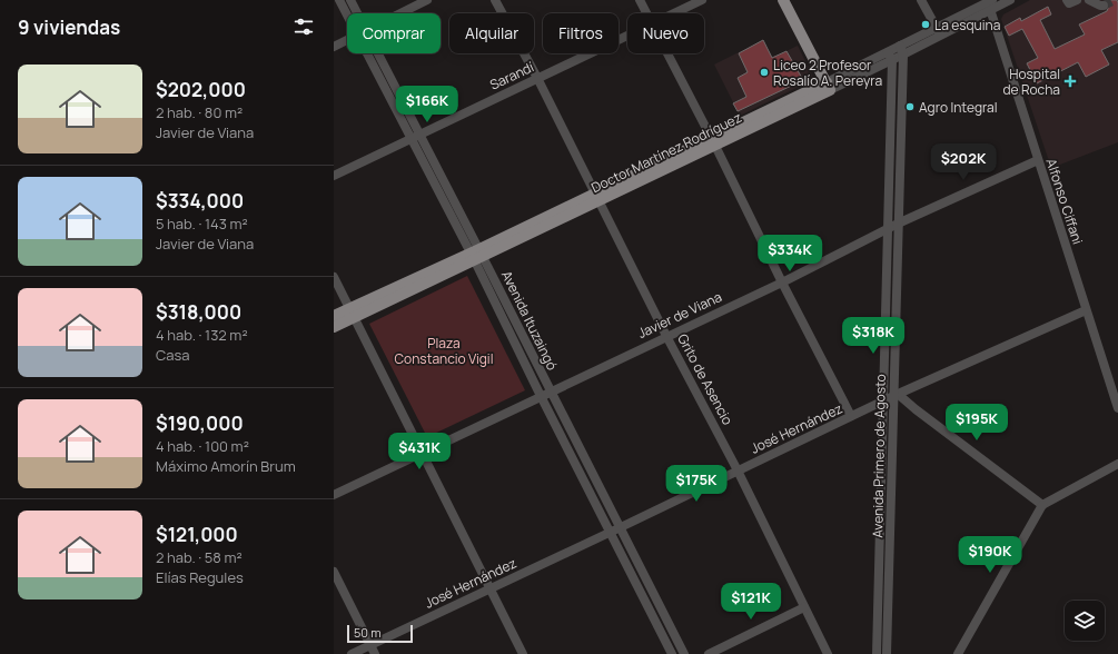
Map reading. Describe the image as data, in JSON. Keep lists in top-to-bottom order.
{
  "streets": {
    "main road": ["Doctor Martínez Rodríguez"],
    "street": [
      "Sarandí",
      "Alfonso Ciffani",
      "Javier de Viana",
      "Avenida Ituzaingó",
      "Grito de Asencio",
      "José Hernández",
      "Avenida Primero de Agosto"
    ]
  },
  "crossings": [
    ["Sarandí", "Avenida Ituzaingó"],
    ["Sarandí", "Grito de Asencio"],
    ["Doctor Martínez Rodríguez", "Alfonso Ciffani"],
    ["Doctor Martínez Rodríguez", "Avenida Ituzaingó"],
    ["Doctor Martínez Rodríguez", "Grito de Asencio"],
    ["Doctor Martínez Rodríguez", "Avenida Primero de Agosto"],
    ["Alfonso Ciffani", "Javier de Viana"],
    ["Alfonso Ciffani", "José Hernández"],
    ["Javier de Viana", "Avenida Ituzaingó"],
    ["Javier de Viana", "Grito de Asencio"],
    ["Javier de Viana", "Avenida Primero de Agosto"],
    ["Avenida Ituzaingó", "José Hernández"],
    ["Grito de Asencio", "José Hernández"],
    ["José Hernández", "Avenida Primero de Agosto"]
  ],
  "parks": ["Plaza Constancio Vigil"],
  "places": {
    "other": ["La esquina", "Liceo 2 Profesor Rosalío A. Pereyra", "Agro Integral"],
    "health": ["Hospital de Rocha"]
  },
  "scale_bar": "50 m",
  "page": {
    "heading": "9 viviendas",
    "chip": [
      "Comprar",
      "Alquilar",
      "Filtros",
      "Nuevo"
    ],
    "list": [
      {
        "name": "$202,000",
        "note": "2 hab. · 80 m² · Javier de Viana"
      },
      {
        "name": "$334,000",
        "note": "5 hab. · 143 m² · Javier de Viana"
      },
      {
        "name": "$318,000",
        "note": "4 hab. · 132 m² · Casa"
      },
      {
        "name": "$190,000",
        "note": "4 hab. · 100 m² · Máximo Amorín Brum"
      },
      {
        "name": "$121,000",
        "note": "2 hab. · 58 m² · Elías Regules"
      }
    ],
    "price": [
      "$166K",
      "$202K",
      "$334K",
      "$318K",
      "$195K",
      "$431K",
      "$175K",
      "$190K",
      "$121K"
    ],
    "scale": "50 m"
  }
}
